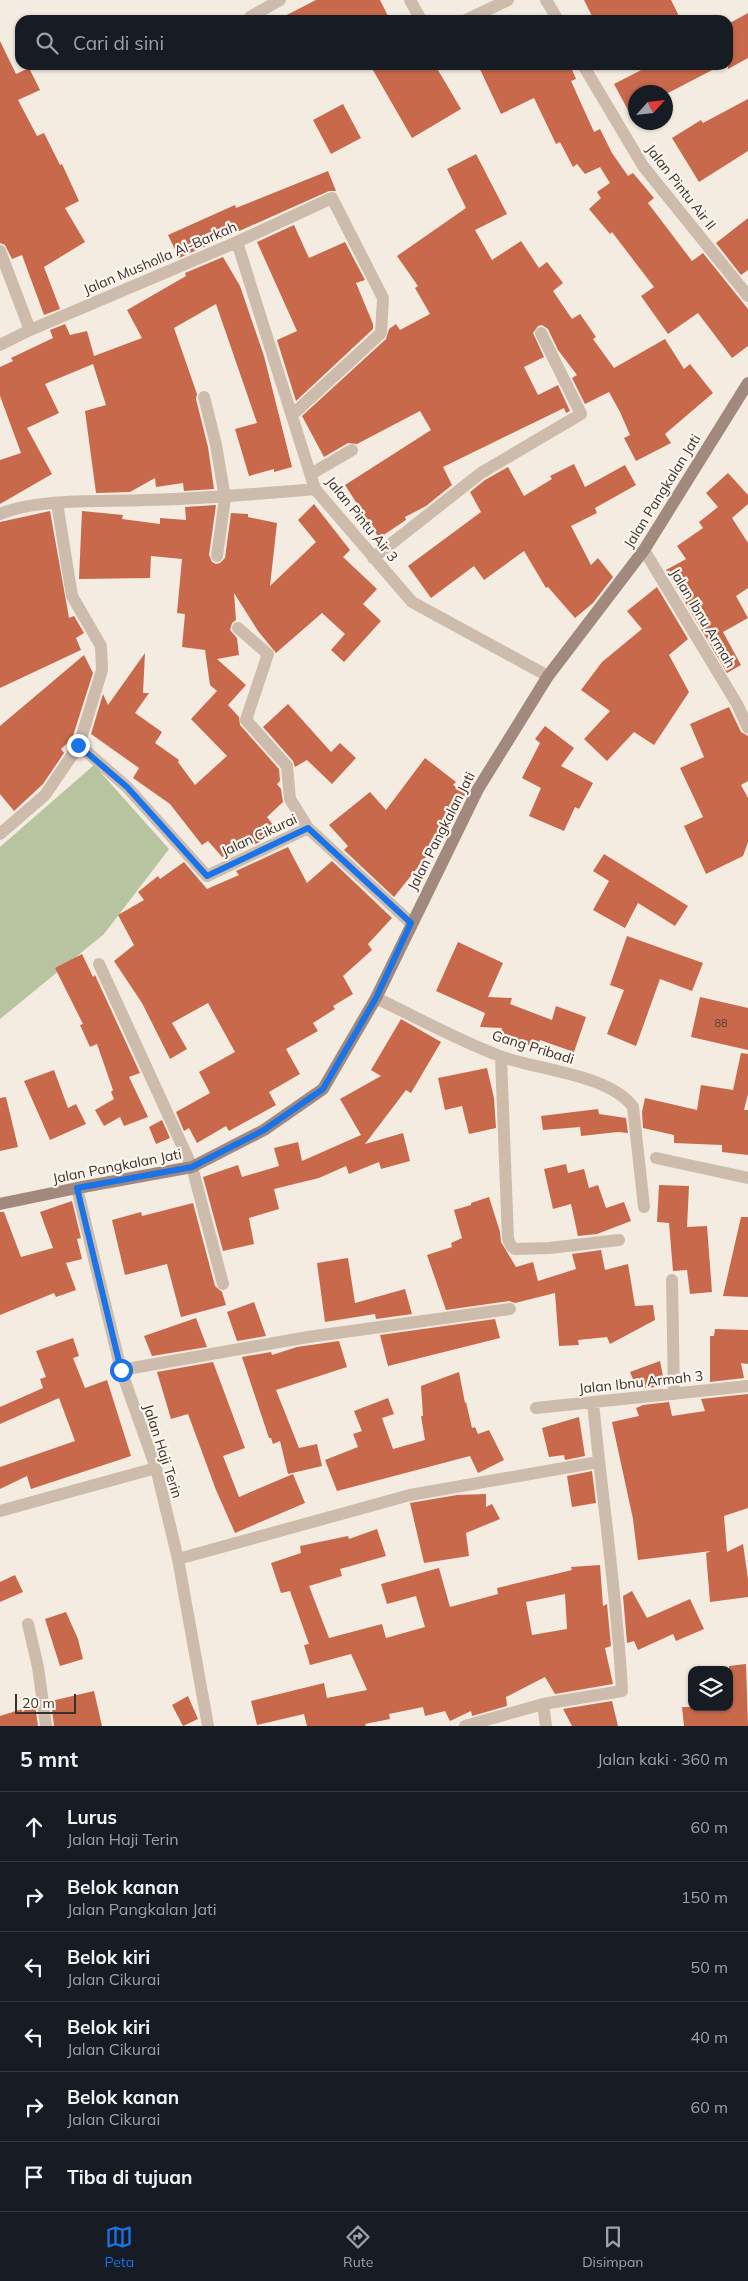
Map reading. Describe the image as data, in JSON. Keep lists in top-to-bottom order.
{
  "streets": {
    "main road": ["Jalan Pangkalan Jati"],
    "street": [
      "Jalan Pintu Air II",
      "Jalan Musholla Al-Barkah",
      "Jalan Pintu Air 3",
      "Jalan Ibnu Armah",
      "Jalan Cikurai",
      "Gang Pribadi",
      "Jalan Ibnu Armah 3",
      "Jalan Haji Terin"
    ]
  },
  "crossings": [
    ["Jalan Musholla Al-Barkah", "Jalan Pintu Air 3"],
    ["Jalan Pangkalan Jati", "Jalan Pintu Air 3"],
    ["Jalan Pangkalan Jati", "Jalan Ibnu Armah"],
    ["Jalan Pangkalan Jati", "Jalan Cikurai"],
    ["Jalan Pangkalan Jati", "Gang Pribadi"],
    ["Jalan Pangkalan Jati", "Jalan Haji Terin"]
  ],
  "house_numbers": ["88"],
  "scale_bar": "20 m",
  "north": "top right",
  "page": {
    "search": "Cari di sini",
    "scale": "20 m",
    "heading": ["5 mnt", "Jalan kaki · 360 m"],
    "list": [
      ["Lurus", "Jalan Haji Terin", "60 m"],
      ["Belok kanan", "Jalan Pangkalan Jati", "150 m"],
      ["Belok kiri", "Jalan Cikurai", "50 m"],
      ["Belok kiri", "Jalan Cikurai", "40 m"],
      ["Belok kanan", "Jalan Cikurai", "60 m"],
      "Tiba di tujuan"
    ],
    "nav": ["Peta", "Rute", "Disimpan"]
  }
}
